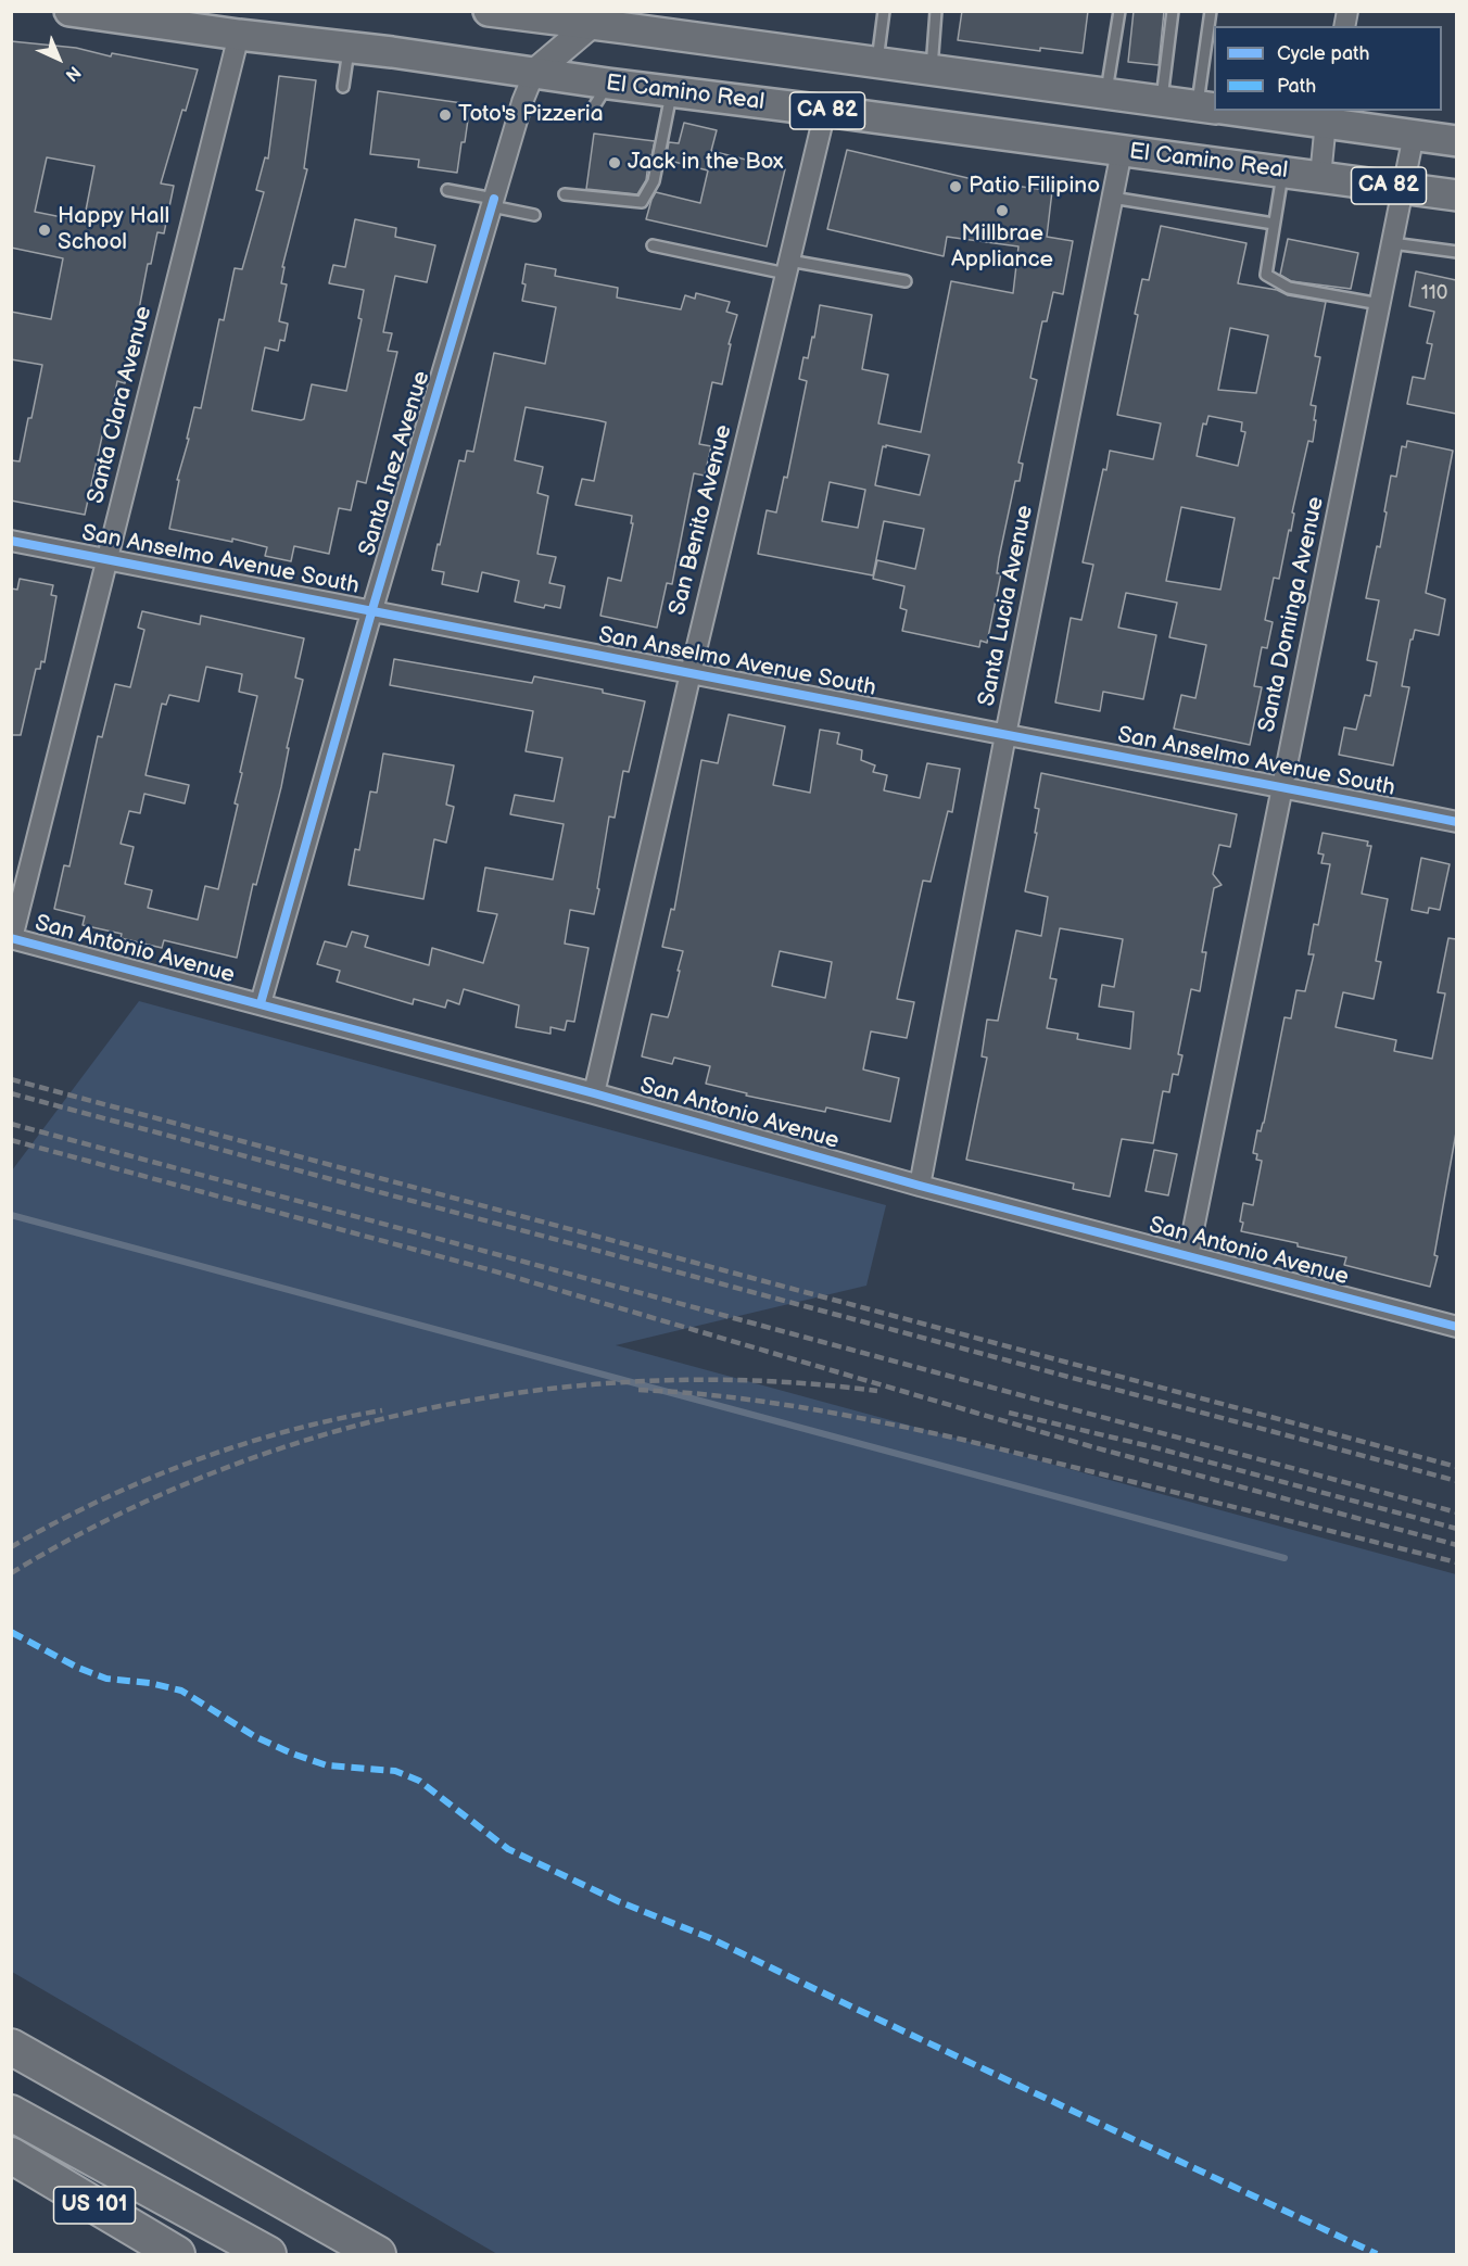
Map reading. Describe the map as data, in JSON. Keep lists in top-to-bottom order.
{
  "streets": {
    "highway": ["US 101"],
    "main road": ["El Camino Real", "CA 82"],
    "street": [
      "Santa Clara Avenue",
      "Santa Inez Avenue",
      "San Benito Avenue",
      "San Anselmo Avenue South",
      "Santa Lucia Avenue",
      "Santa Dominga Avenue",
      "San Antonio Avenue"
    ]
  },
  "crossings": [
    ["El Camino Real", "Santa Clara Avenue"],
    ["El Camino Real", "Santa Inez Avenue"],
    ["El Camino Real", "San Benito Avenue"],
    ["El Camino Real", "Santa Lucia Avenue"],
    ["El Camino Real", "Santa Dominga Avenue"],
    ["CA 82", "Santa Dominga Avenue"],
    ["Santa Clara Avenue", "San Anselmo Avenue South"],
    ["Santa Clara Avenue", "San Antonio Avenue"],
    ["Santa Inez Avenue", "San Anselmo Avenue South"],
    ["Santa Inez Avenue", "San Antonio Avenue"],
    ["San Benito Avenue", "San Anselmo Avenue South"],
    ["San Benito Avenue", "San Antonio Avenue"],
    ["San Anselmo Avenue South", "Santa Lucia Avenue"],
    ["San Anselmo Avenue South", "Santa Dominga Avenue"],
    ["Santa Lucia Avenue", "San Antonio Avenue"],
    ["Santa Dominga Avenue", "San Antonio Avenue"]
  ],
  "places": [
    "Toto's Pizzeria",
    "Jack in the Box",
    "Patio Filipino",
    "Millbrae Appliance",
    "Happy Hall School"
  ],
  "house_numbers": ["110"],
  "legend": ["Cycle path", "Path"],
  "north": "bottom right"
}
